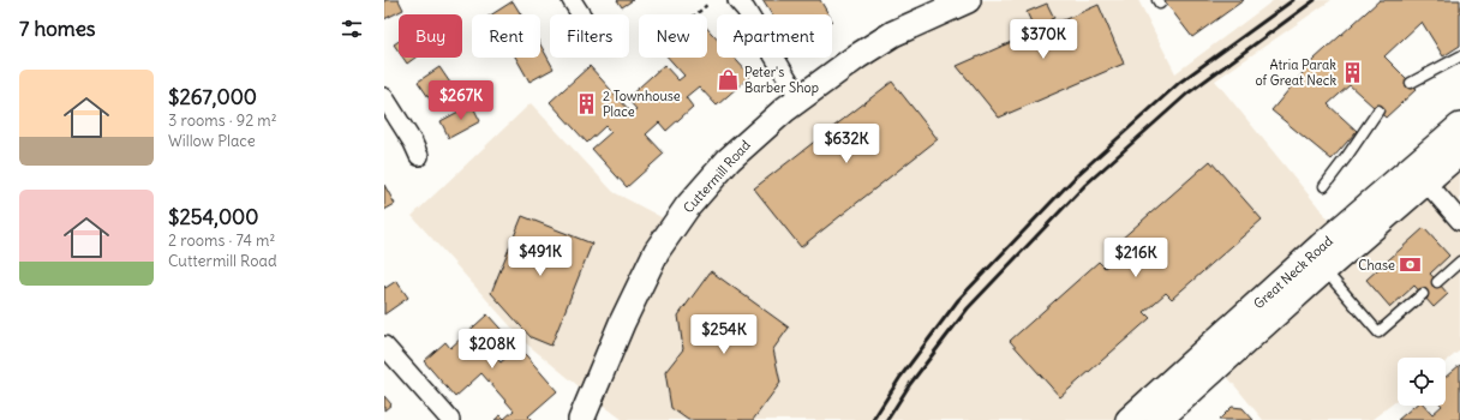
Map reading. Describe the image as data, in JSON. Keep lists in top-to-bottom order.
{
  "streets": {
    "main road": ["Cuttermill Road", "Great Neck Road"]
  },
  "places": {
    "building": ["Atria Parak of Great Neck", "2 Townhouse Place"],
    "shop": ["Peter's Barber Shop"],
    "bank": ["Chase"]
  },
  "page": {
    "heading": "7 homes",
    "chip": [
      "Buy",
      "Rent",
      "Filters",
      "New",
      "Apartment"
    ],
    "price": [
      "$370K",
      "$267K",
      "$632K",
      "$491K",
      "$216K",
      "$254K",
      "$208K"
    ],
    "list": [
      {
        "name": "$267,000",
        "note": "3 rooms · 92 m² · Willow Place"
      },
      {
        "name": "$254,000",
        "note": "2 rooms · 74 m² · Cuttermill Road"
      }
    ]
  }
}
